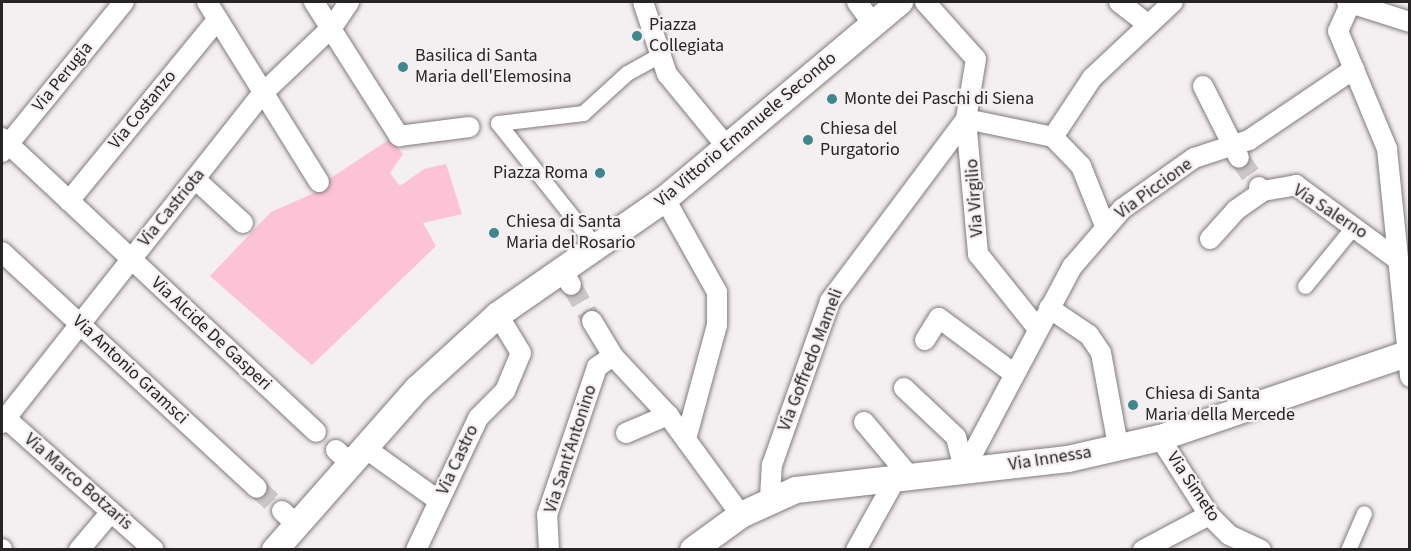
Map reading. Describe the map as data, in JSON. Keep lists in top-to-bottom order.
{
  "streets": {
    "street": [
      "Via Perugia",
      "Via Costanzo",
      "Via Vittorio Emanuele Secondo",
      "Via Piccione",
      "Via Virgilio",
      "Via Castriota",
      "Via Salerno",
      "Via Alcide De Gasperi",
      "Via Goffredo Mameli",
      "Via Antonio Gramsci",
      "Via Sant'Antonino",
      "Via Innessa",
      "Via Castro",
      "Via Marco Botzaris",
      "Via Simeto"
    ]
  },
  "crossings": [
    ["Via Perugia", "Via Alcide De Gasperi"],
    ["Via Costanzo", "Via Alcide De Gasperi"],
    ["Via Vittorio Emanuele Secondo", "Via Castro"],
    ["Via Piccione", "Via Virgilio"],
    ["Via Piccione", "Via Innessa"],
    ["Via Virgilio", "Via Goffredo Mameli"],
    ["Via Castriota", "Via Alcide De Gasperi"],
    ["Via Castriota", "Via Antonio Gramsci"],
    ["Via Castriota", "Via Marco Botzaris"],
    ["Via Goffredo Mameli", "Via Innessa"],
    ["Via Innessa", "Via Simeto"]
  ],
  "places": [
    "Piazza Collegiata",
    "Basilica di Santa Maria dell'Elemosina",
    "Monte dei Paschi di Siena",
    "Chiesa del Purgatorio",
    "Piazza Roma",
    "Chiesa di Santa Maria del Rosario",
    "Chiesa di Santa Maria della Mercede"
  ]
}
